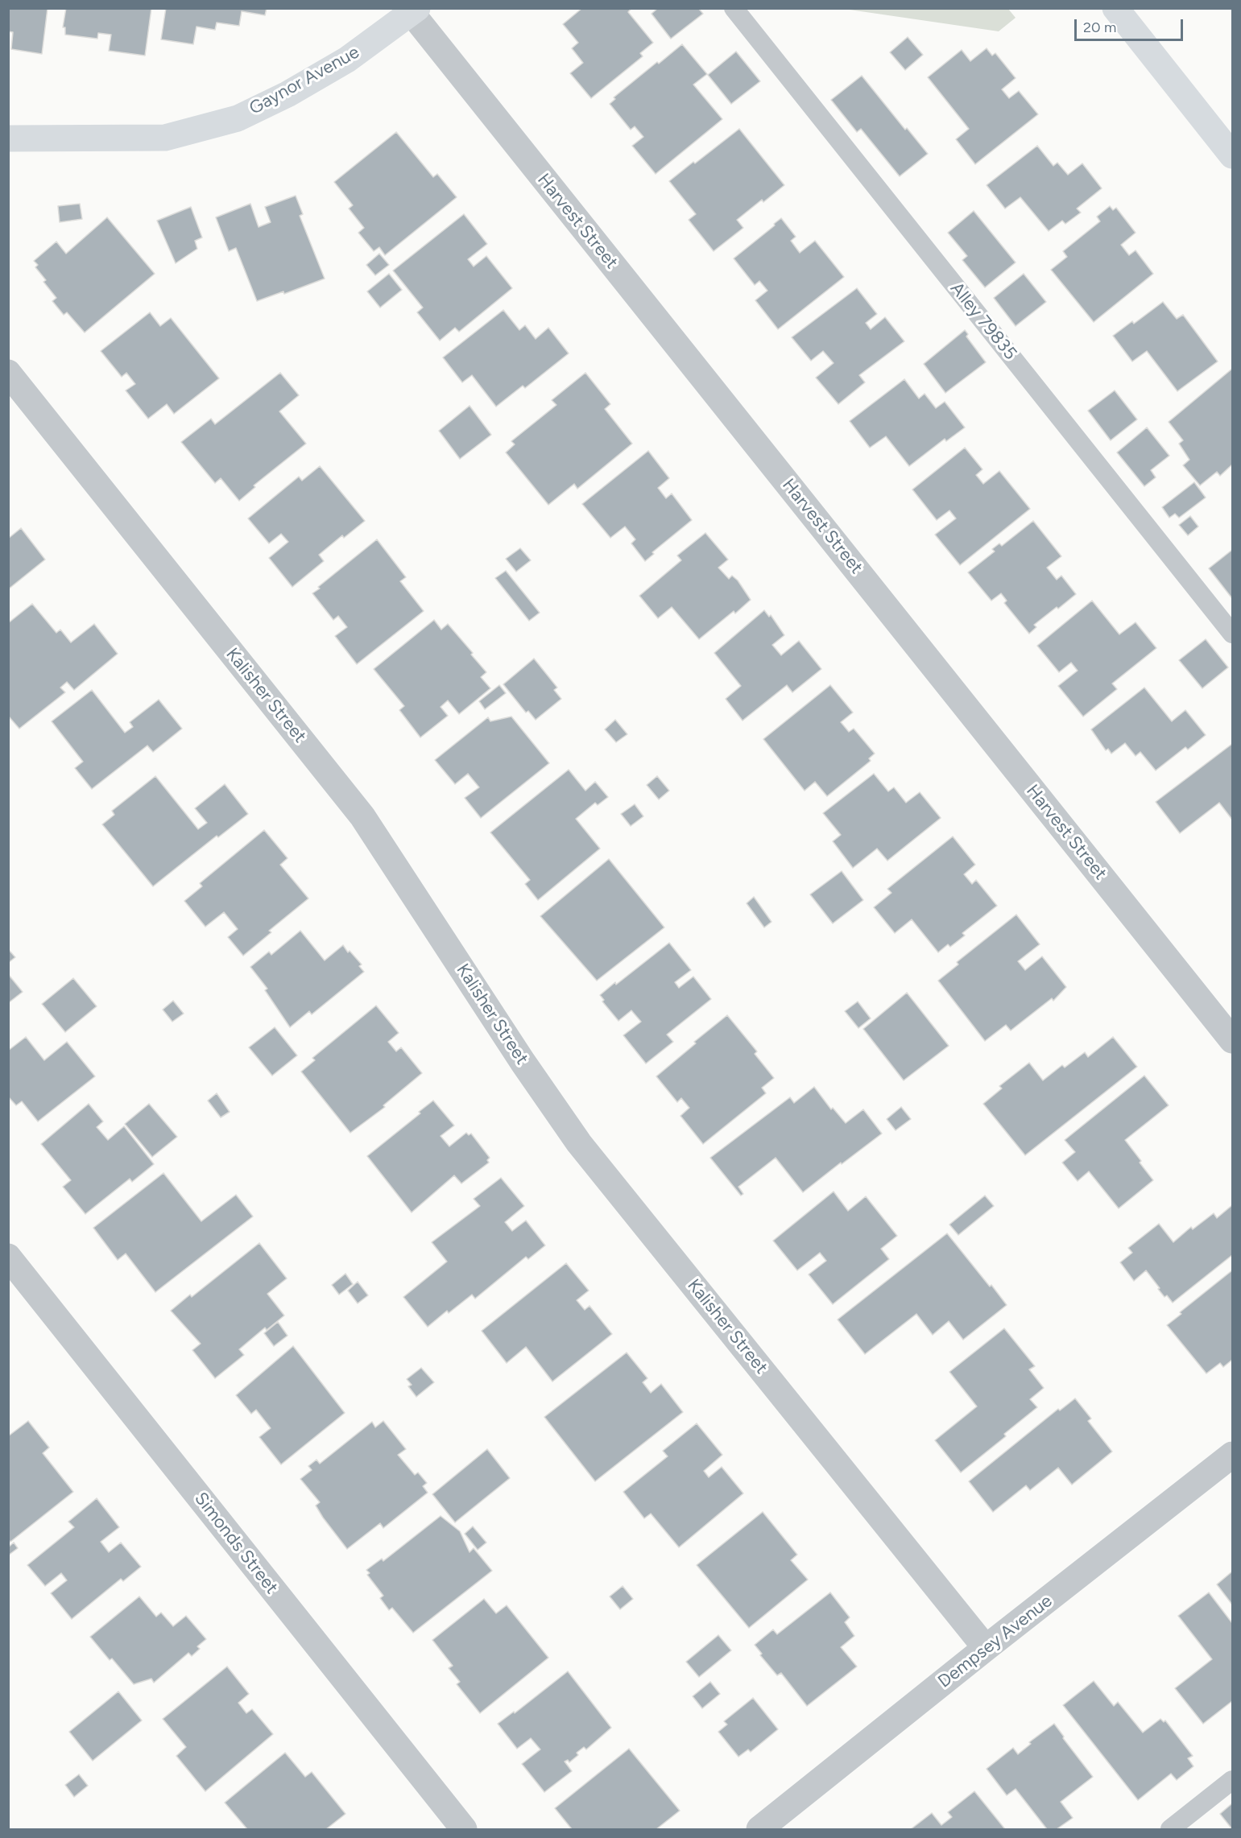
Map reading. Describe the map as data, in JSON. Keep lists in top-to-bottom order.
{
  "streets": {
    "street": [
      "Gaynor Avenue",
      "Harvest Street",
      "Kalisher Street",
      "Simonds Street",
      "Dempsey Avenue"
    ],
    "lane": ["Alley 79835"]
  },
  "crossings": [
    ["Gaynor Avenue", "Harvest Street"],
    ["Kalisher Street", "Dempsey Avenue"]
  ],
  "scale_bar": "20 m"
}
